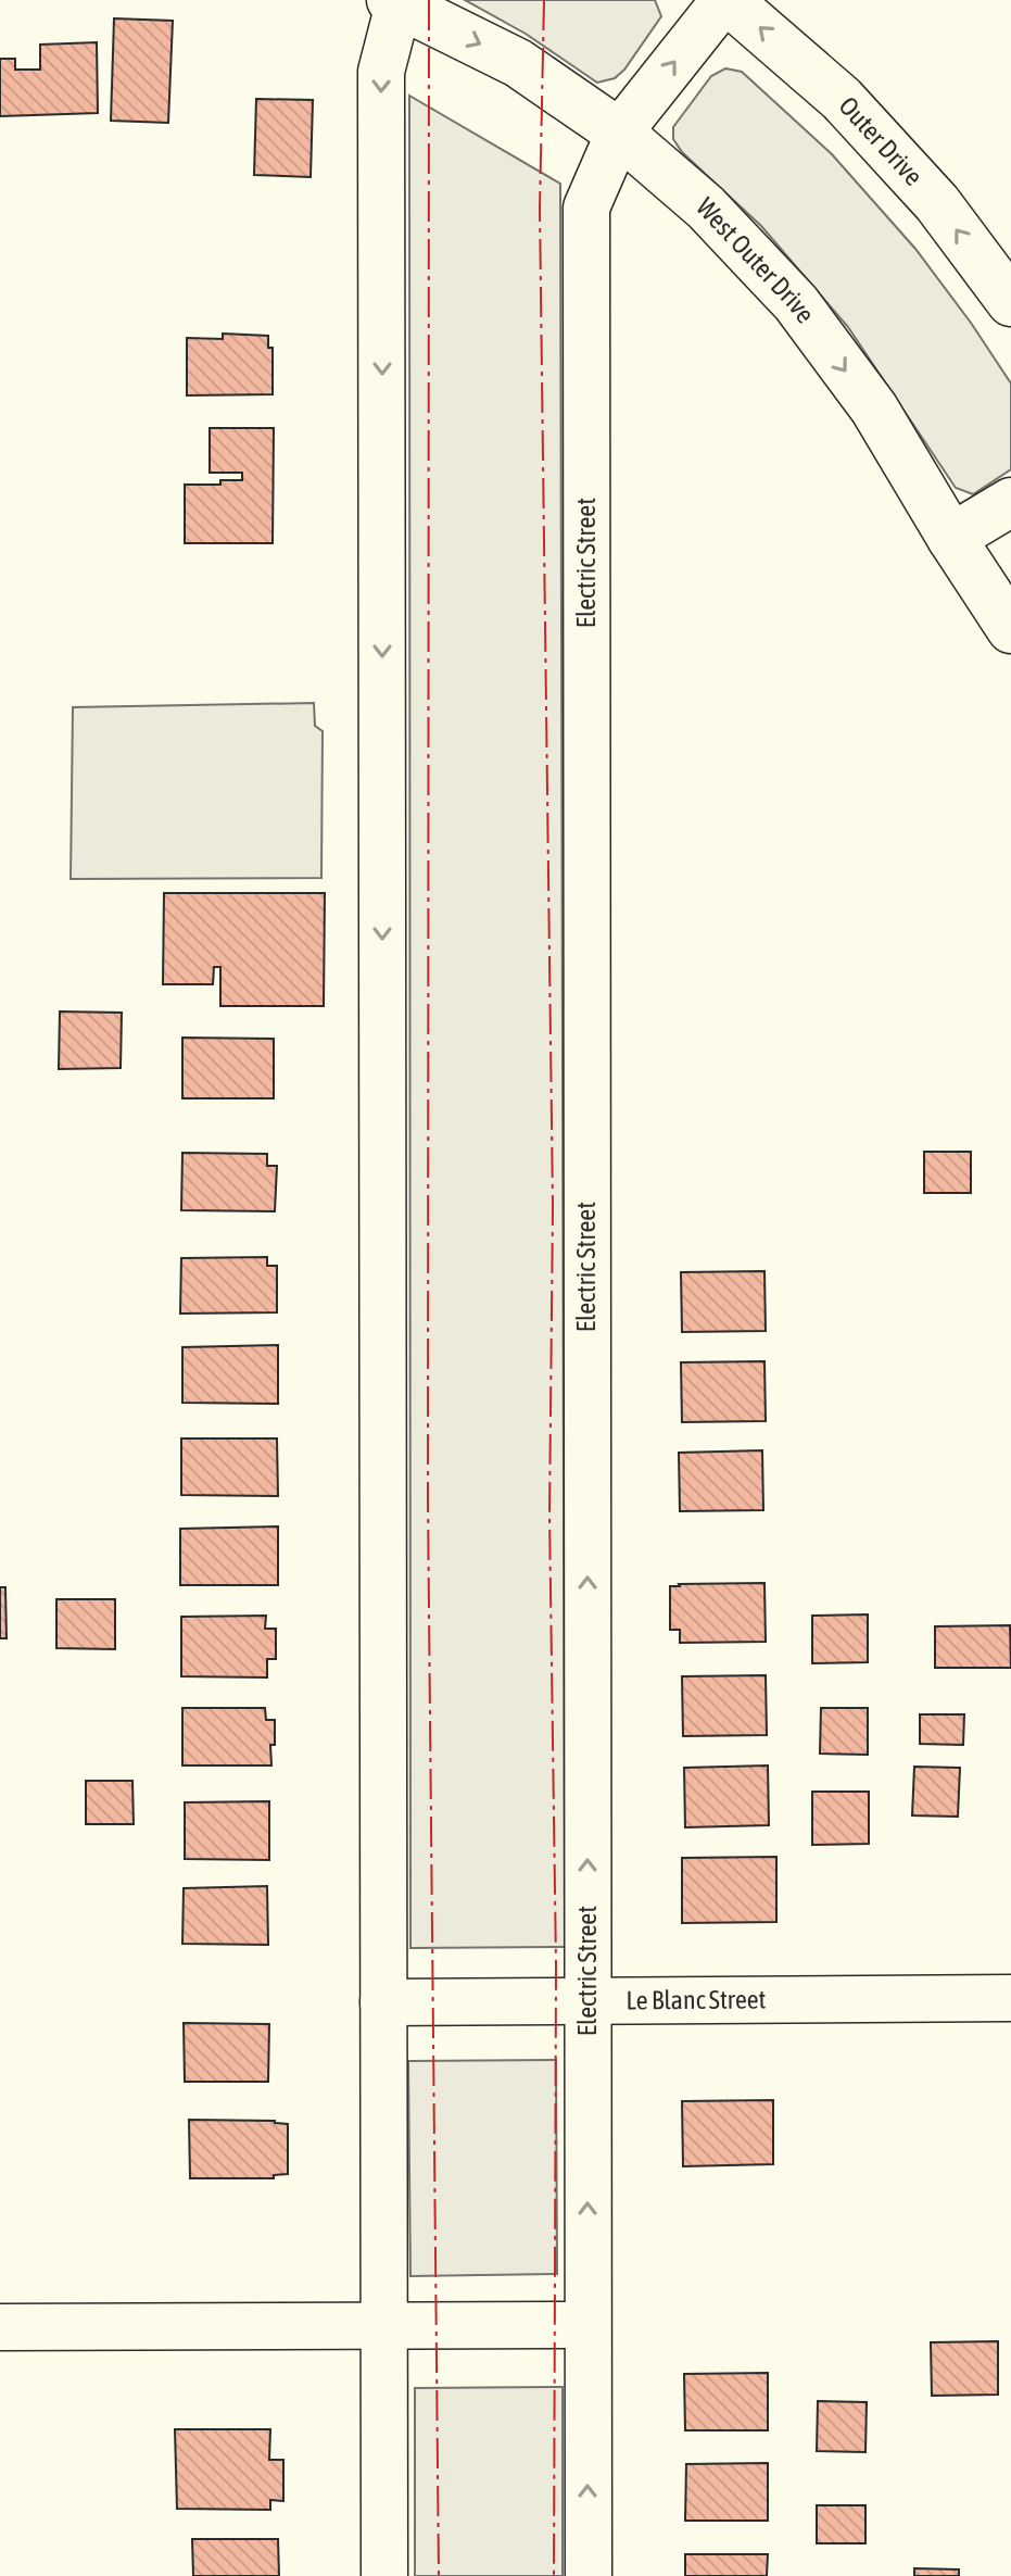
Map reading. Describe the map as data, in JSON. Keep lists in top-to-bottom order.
{
  "streets": {
    "main road": ["Outer Drive", "West Outer Drive"],
    "street": ["Electric Street", "Le Blanc Street"]
  },
  "crossings": [
    ["Outer Drive", "Electric Street"],
    ["West Outer Drive", "Electric Street"],
    ["Electric Street", "Le Blanc Street"]
  ],
  "one_way": ["Outer Drive", "West Outer Drive"]
}
